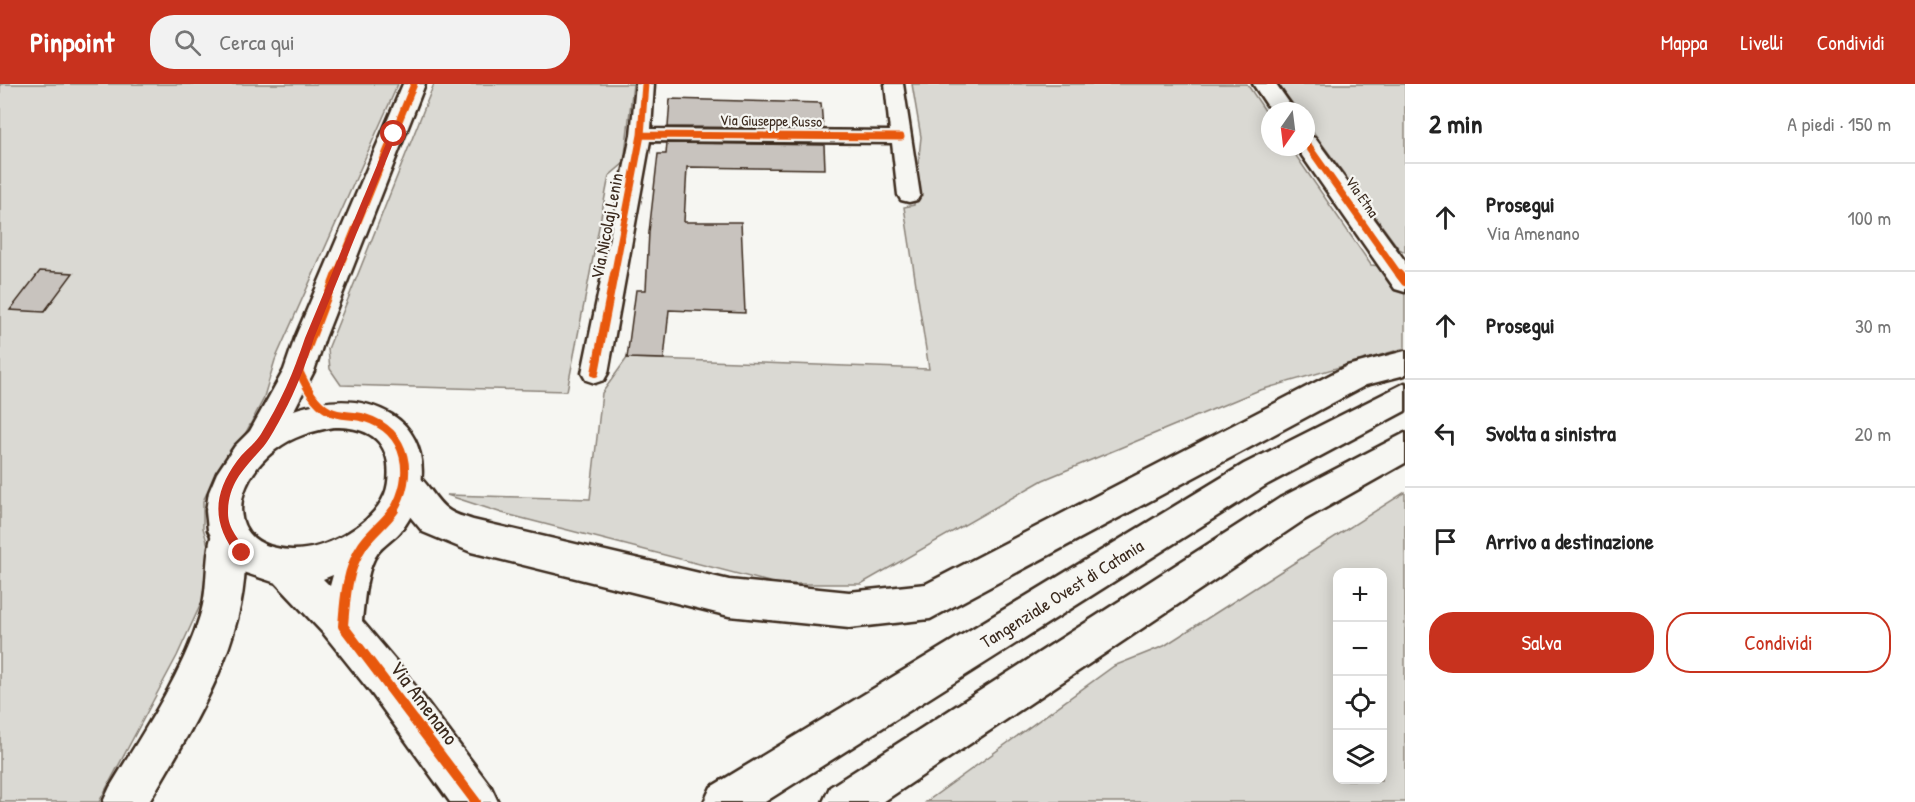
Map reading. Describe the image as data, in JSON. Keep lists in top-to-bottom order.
{
  "streets": {
    "main road": ["Via Etna", "Tangenziale Ovest di Catania", "Via Amenano"],
    "street": ["Via Giuseppe Russo", "Via Nicolaj Lenin"]
  },
  "crossings": [
    ["Via Giuseppe Russo", "Via Nicolaj Lenin"]
  ],
  "north": "bottom",
  "page": {
    "header": "Pinpoint",
    "search": "Cerca qui",
    "nav": ["Mappa", "Livelli", "Condividi"],
    "heading": ["2 min", "A piedi · 150 m"],
    "list": [
      ["Prosegui", "Via Amenano", "100 m"],
      ["Prosegui", "30 m"],
      ["Svolta a sinistra", "20 m"],
      "Arrivo a destinazione"
    ],
    "map_buttons": ["+", "−"],
    "buttons": ["Salva", "Condividi"]
  }
}
